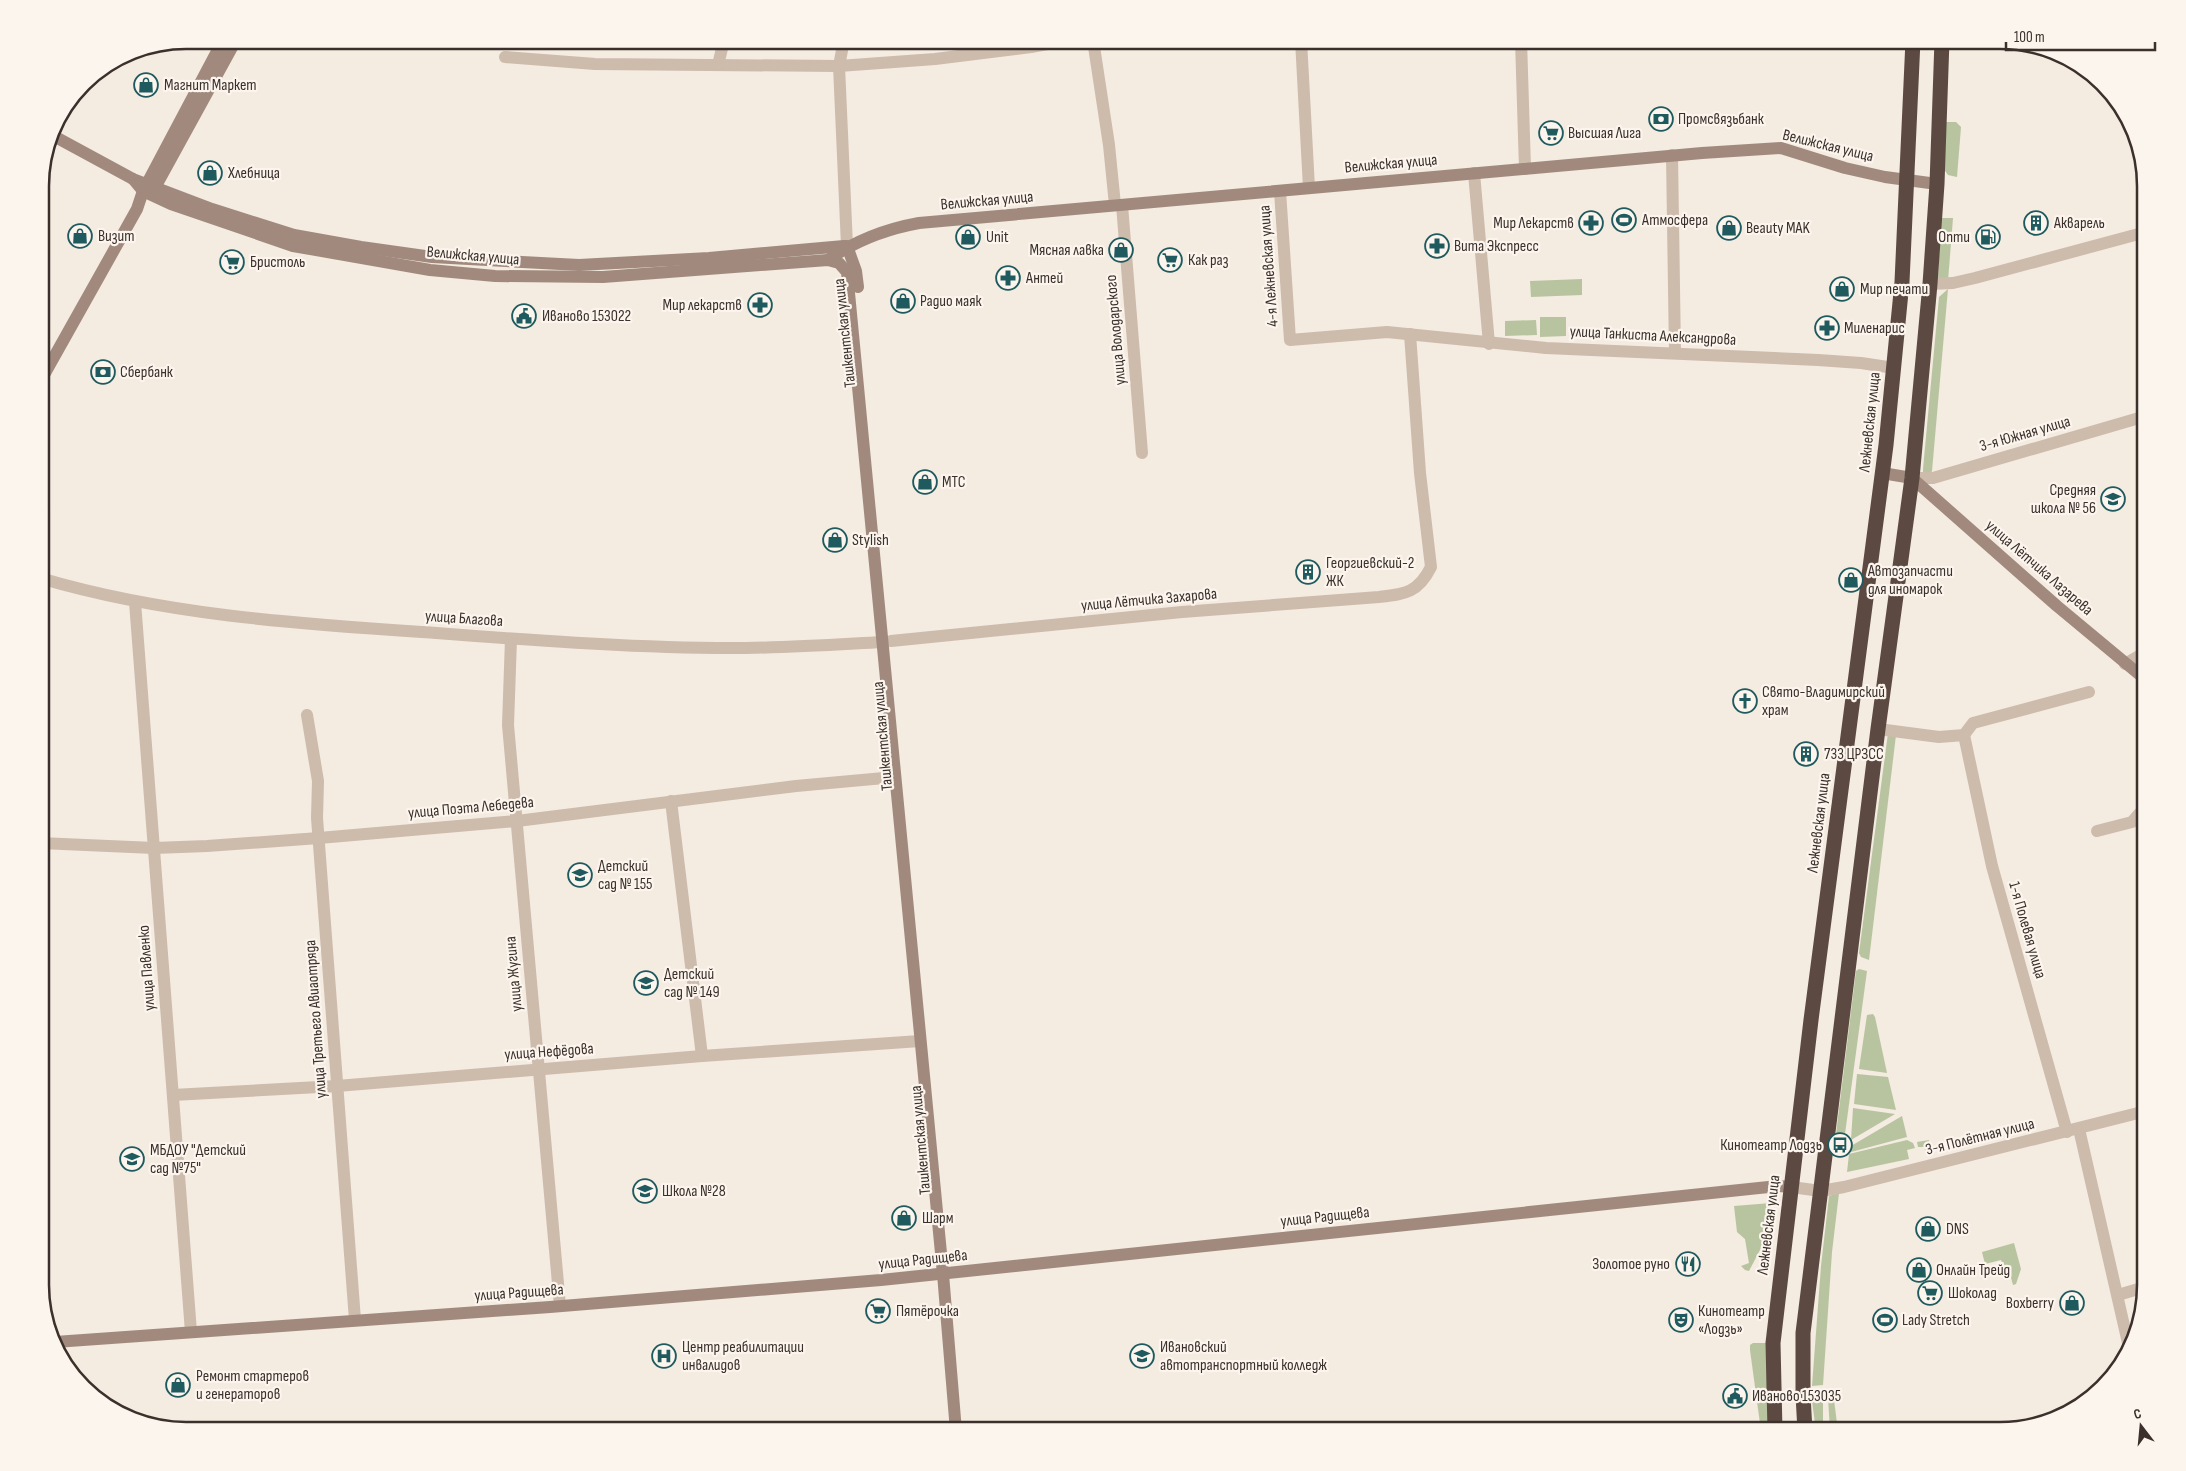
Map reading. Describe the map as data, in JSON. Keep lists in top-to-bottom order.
{
  "streets": {
    "highway": ["Лежневская улица"],
    "main road": [
      "Велижская улица",
      "Ташкентская улица",
      "улица Лётчика Лазарева",
      "улица Радищева"
    ],
    "street": [
      "4-я Лежневская улица",
      "улица Володарского",
      "улица Танкиста Александрова",
      "3-я Южная улица",
      "улица Лётчика Захарова",
      "улица Благова",
      "улица Поэта Лебедева",
      "1-я Полевая улица",
      "улица Павленко",
      "улица Жугина",
      "улица Третьего Авиаотряда",
      "улица Нефёдова",
      "3-я Полётная улица"
    ]
  },
  "crossings": [
    ["Велижская улица", "4-я Лежневская улица"],
    ["Велижская улица", "улица Володарского"],
    ["Велижская улица", "Ташкентская улица"],
    ["Велижская улица", "Лежневская улица"],
    ["4-я Лежневская улица", "улица Танкиста Александрова"],
    ["Ташкентская улица", "улица Лётчика Захарова"],
    ["Ташкентская улица", "улица Благова"],
    ["Ташкентская улица", "улица Поэта Лебедева"],
    ["Ташкентская улица", "улица Нефёдова"],
    ["Ташкентская улица", "улица Радищева"],
    ["улица Танкиста Александрова", "Лежневская улица"],
    ["улица Танкиста Александрова", "улица Лётчика Захарова"],
    ["Лежневская улица", "3-я Полётная улица"],
    ["Лежневская улица", "улица Радищева"],
    ["3-я Южная улица", "улица Лётчика Лазарева"],
    ["улица Лётчика Захарова", "улица Благова"],
    ["улица Благова", "улица Павленко"],
    ["улица Благова", "улица Жугина"],
    ["улица Поэта Лебедева", "улица Павленко"],
    ["улица Поэта Лебедева", "улица Жугина"],
    ["улица Поэта Лебедева", "улица Третьего Авиаотряда"],
    ["1-я Полевая улица", "3-я Полётная улица"],
    ["улица Павленко", "улица Нефёдова"],
    ["улица Павленко", "улица Радищева"],
    ["улица Жугина", "улица Нефёдова"],
    ["улица Жугина", "улица Радищева"],
    ["улица Третьего Авиаотряда", "улица Нефёдова"],
    ["улица Третьего Авиаотряда", "улица Радищева"],
    ["3-я Полётная улица", "улица Радищева"]
  ],
  "places": {
    "shop": [
      "Магнит Маркет",
      "Хлебница",
      "Beauty MAK",
      "Визит",
      "Unit",
      "Мясная лавка",
      "Мир печати",
      "Радио маяк",
      "МТС",
      "Stylish",
      "Автозапчасти для иномарок",
      "Шарм",
      "DNS",
      "Онлайн Трейд",
      "Boxberry",
      "Ремонт стартеров и генераторов"
    ],
    "bank": ["Промсвязьбанк", "Сбербанк"],
    "supermarket": [
      "Высшая Лига",
      "Как раз",
      "Бристоль",
      "Шоколад",
      "Пятёрочка"
    ],
    "sports": ["Атмосфера", "Lady Stretch"],
    "pharmacy": [
      "Мир Лекарств",
      "Вита Экспресс",
      "Антей",
      "Мир лекарств",
      "Миленарис"
    ],
    "building": ["Акварель", "Георгиевский-2 ЖК", "733 ЦРЗСС"],
    "fuel station": ["Опти"],
    "public building": ["Иваново 153022", "Иваново 153035"],
    "school or university": [
      "Средняя школа № 56",
      "Детский сад № 155",
      "Детский сад № 149",
      "МБДОУ \"Детский сад №75\"",
      "Школа №28",
      "Ивановский автотранспортный колледж"
    ],
    "church": ["Свято-Владимирский храм"],
    "bus stop": ["Кинотеатр Лодзь"],
    "restaurant": ["Золотое руно"],
    "theatre": ["Кинотеатр «Лодзь»"],
    "hospital": ["Центр реабилитации инвалидов"]
  },
  "scale_bar": "100 m",
  "north": "top"
}
